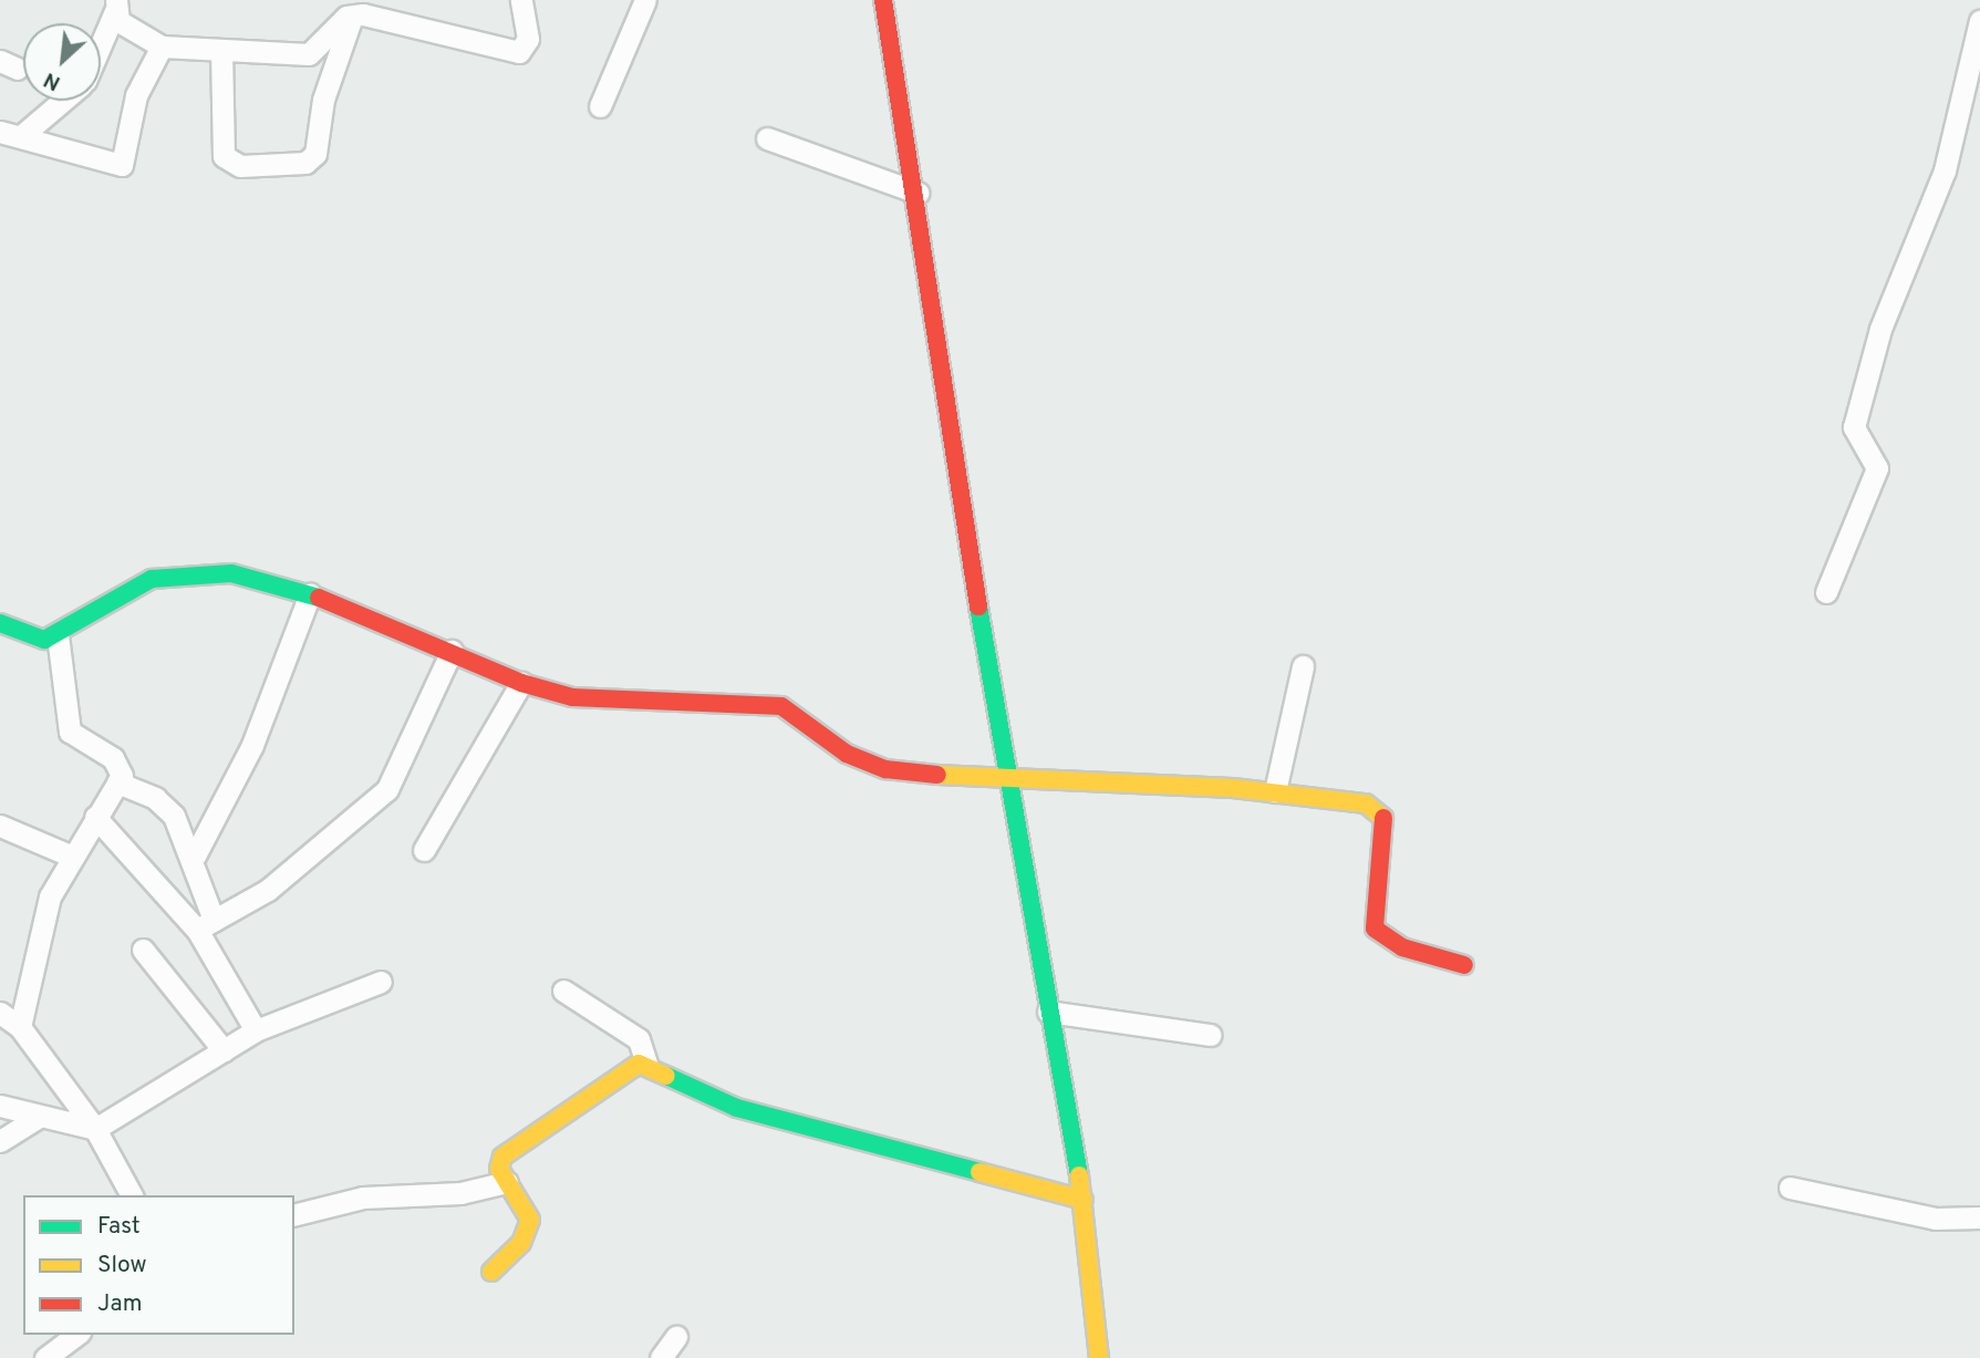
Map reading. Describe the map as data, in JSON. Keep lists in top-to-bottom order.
{
  "legend": ["Fast", "Slow", "Jam"],
  "north": "bottom left"
}
